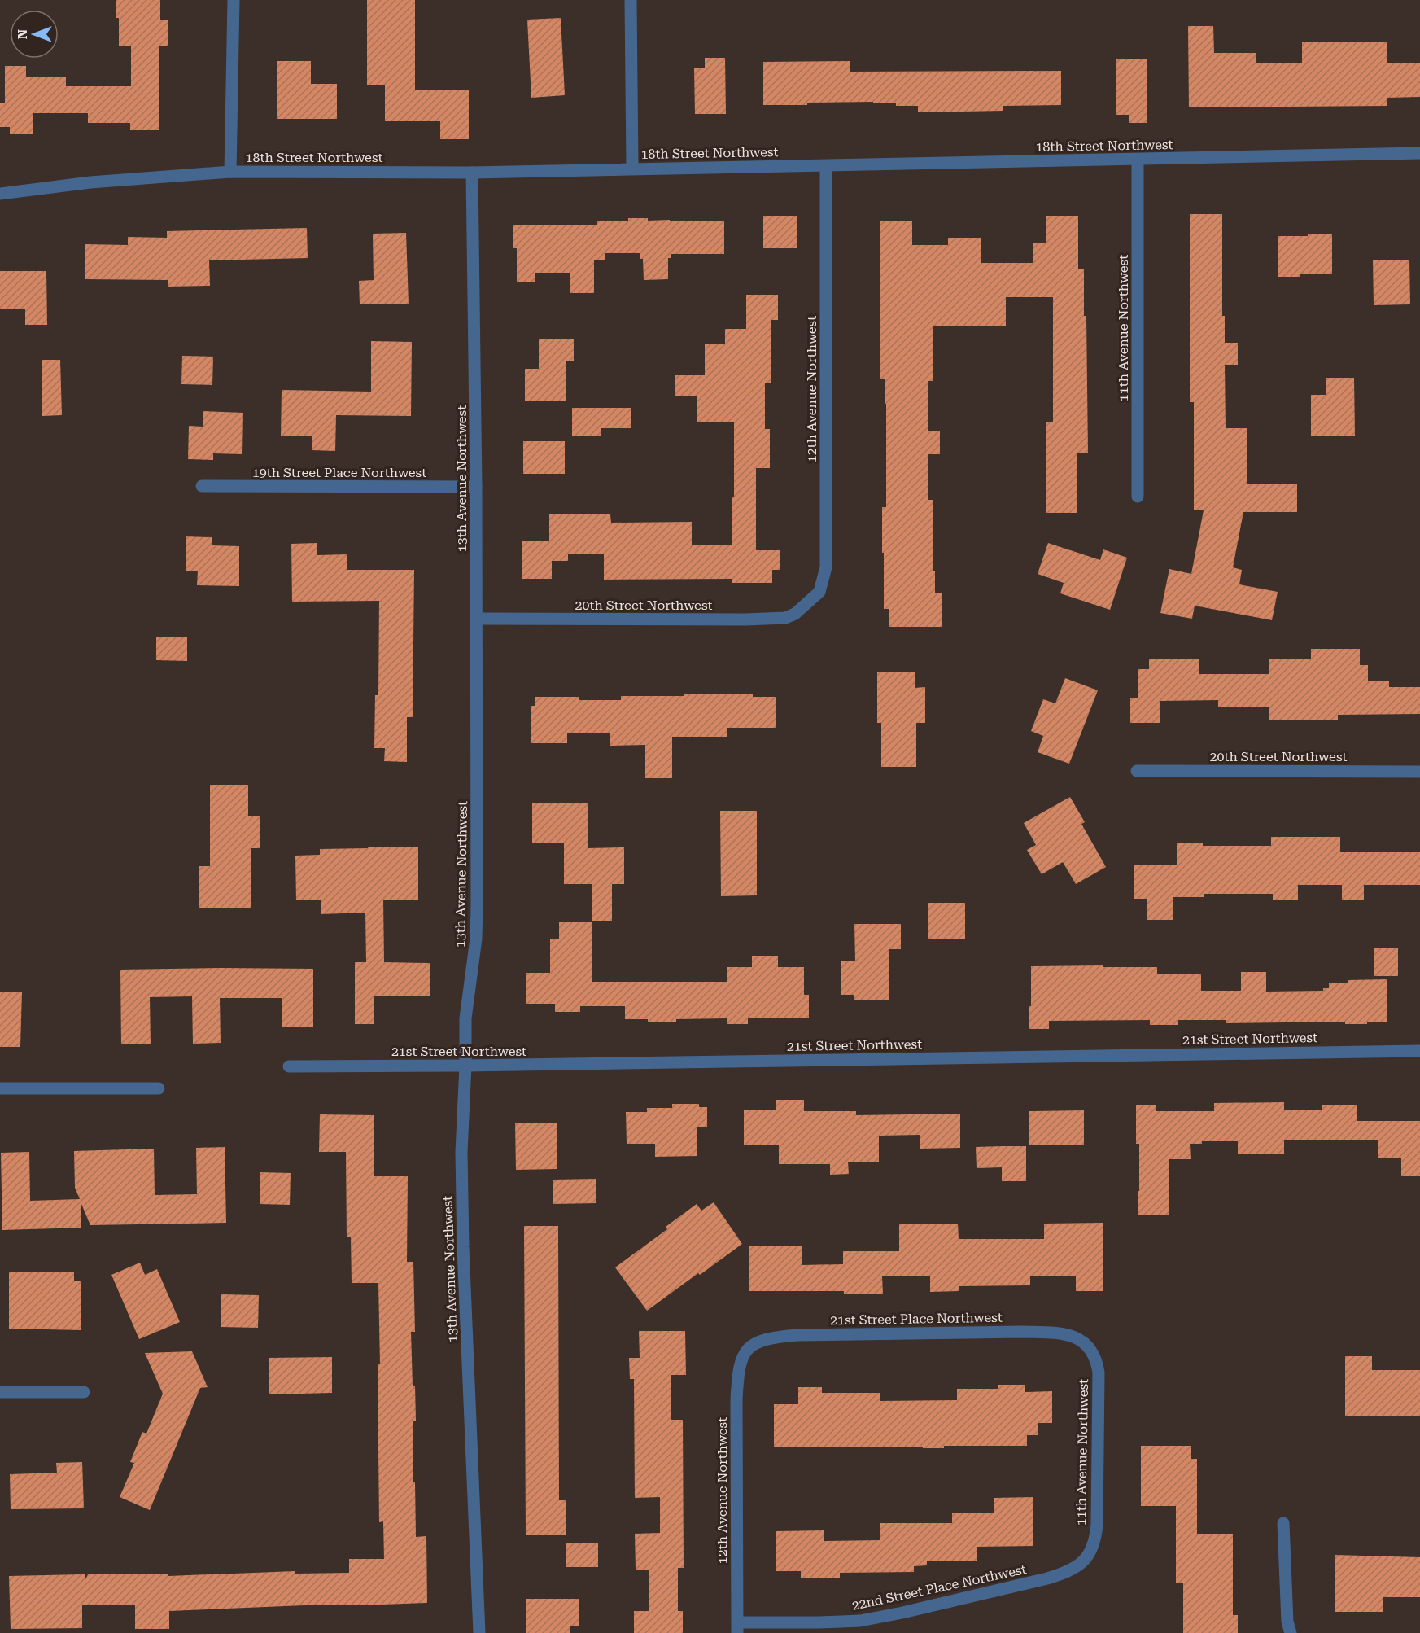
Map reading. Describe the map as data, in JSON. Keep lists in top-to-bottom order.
{
  "streets": {
    "street": [
      "18th Street Northwest",
      "11th Avenue Northwest",
      "12th Avenue Northwest",
      "19th Street Place Northwest",
      "13th Avenue Northwest",
      "20th Street Northwest",
      "21st Street Northwest",
      "21st Street Place Northwest",
      "22nd Street Place Northwest"
    ]
  },
  "crossings": [
    ["18th Street Northwest", "11th Avenue Northwest"],
    ["18th Street Northwest", "12th Avenue Northwest"],
    ["18th Street Northwest", "13th Avenue Northwest"],
    ["11th Avenue Northwest", "21st Street Place Northwest"],
    ["11th Avenue Northwest", "22nd Street Place Northwest"],
    ["12th Avenue Northwest", "20th Street Northwest"],
    ["12th Avenue Northwest", "21st Street Place Northwest"],
    ["12th Avenue Northwest", "22nd Street Place Northwest"],
    ["19th Street Place Northwest", "13th Avenue Northwest"],
    ["13th Avenue Northwest", "20th Street Northwest"],
    ["13th Avenue Northwest", "21st Street Northwest"]
  ],
  "north": "left"
}
